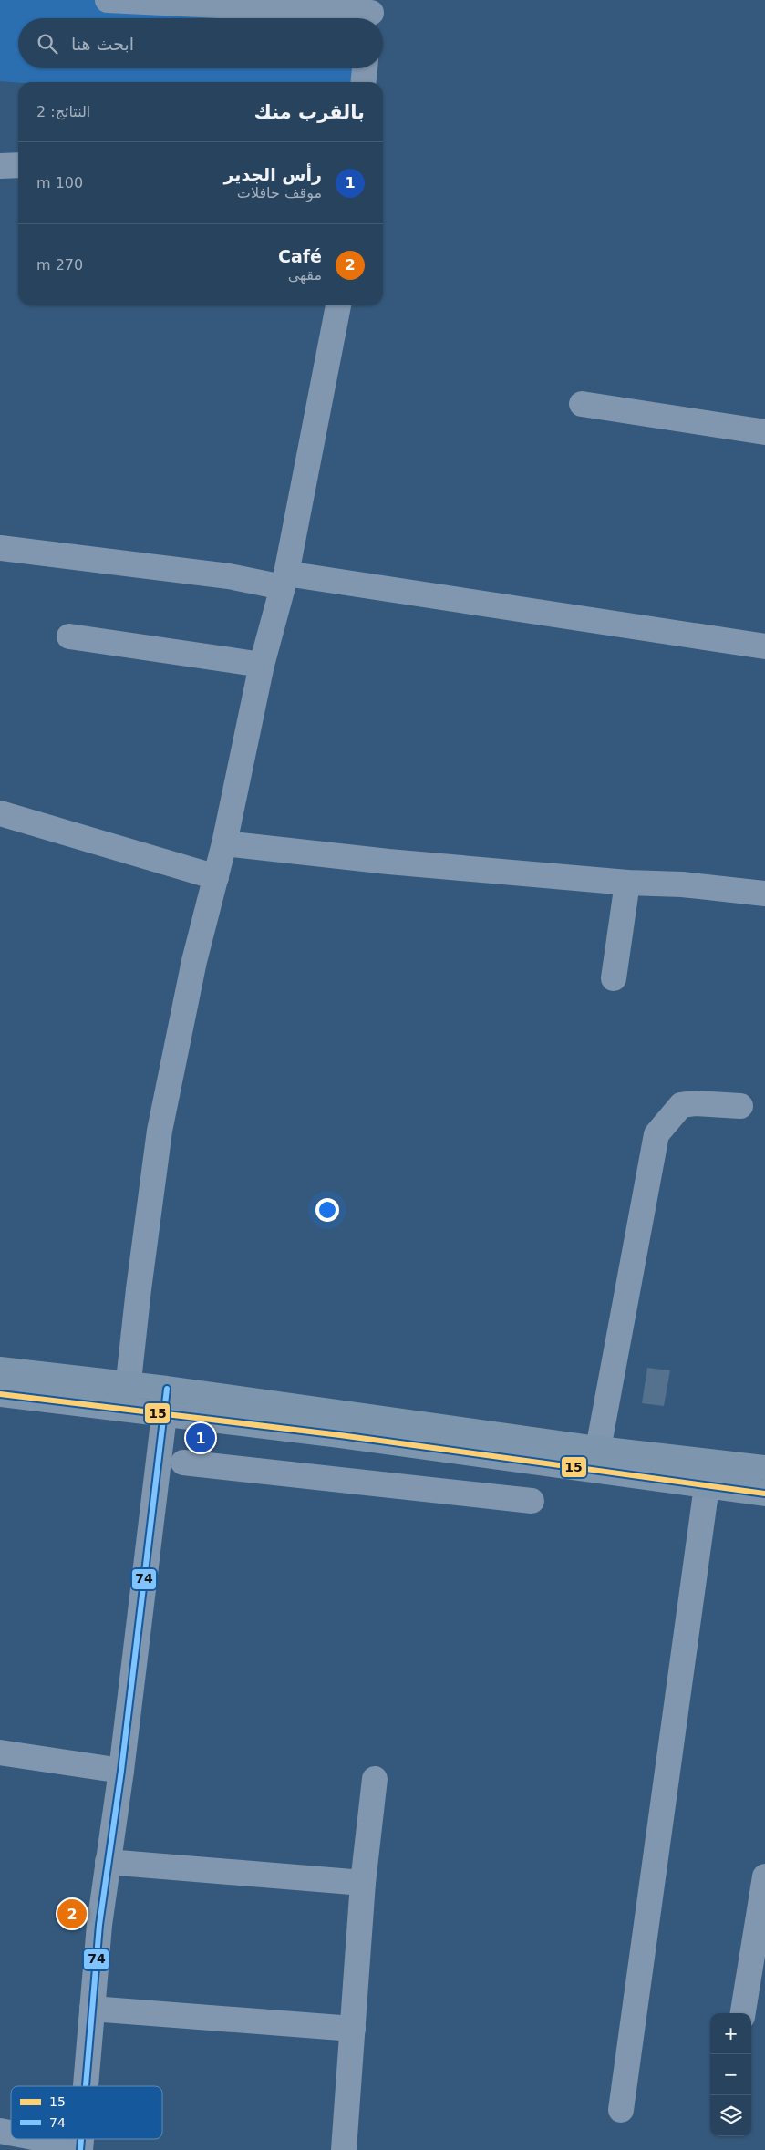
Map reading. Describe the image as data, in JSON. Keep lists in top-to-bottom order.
{
  "lines": ["transit line 74", "transit line 15"],
  "legend": ["15", "74"],
  "page": {
    "search": "ابحث هنا",
    "heading": ["بالقرب منك", "النتائج: 2"],
    "list": [
      {
        "mark": "1",
        "name": "رأس الجدير",
        "note": "موقف حافلات",
        "value": "100 m"
      },
      {
        "mark": "2",
        "name": "Café",
        "note": "مقهى",
        "value": "270 m"
      }
    ],
    "pins": ["1", "2"],
    "map_buttons": ["+", "−"]
  }
}
